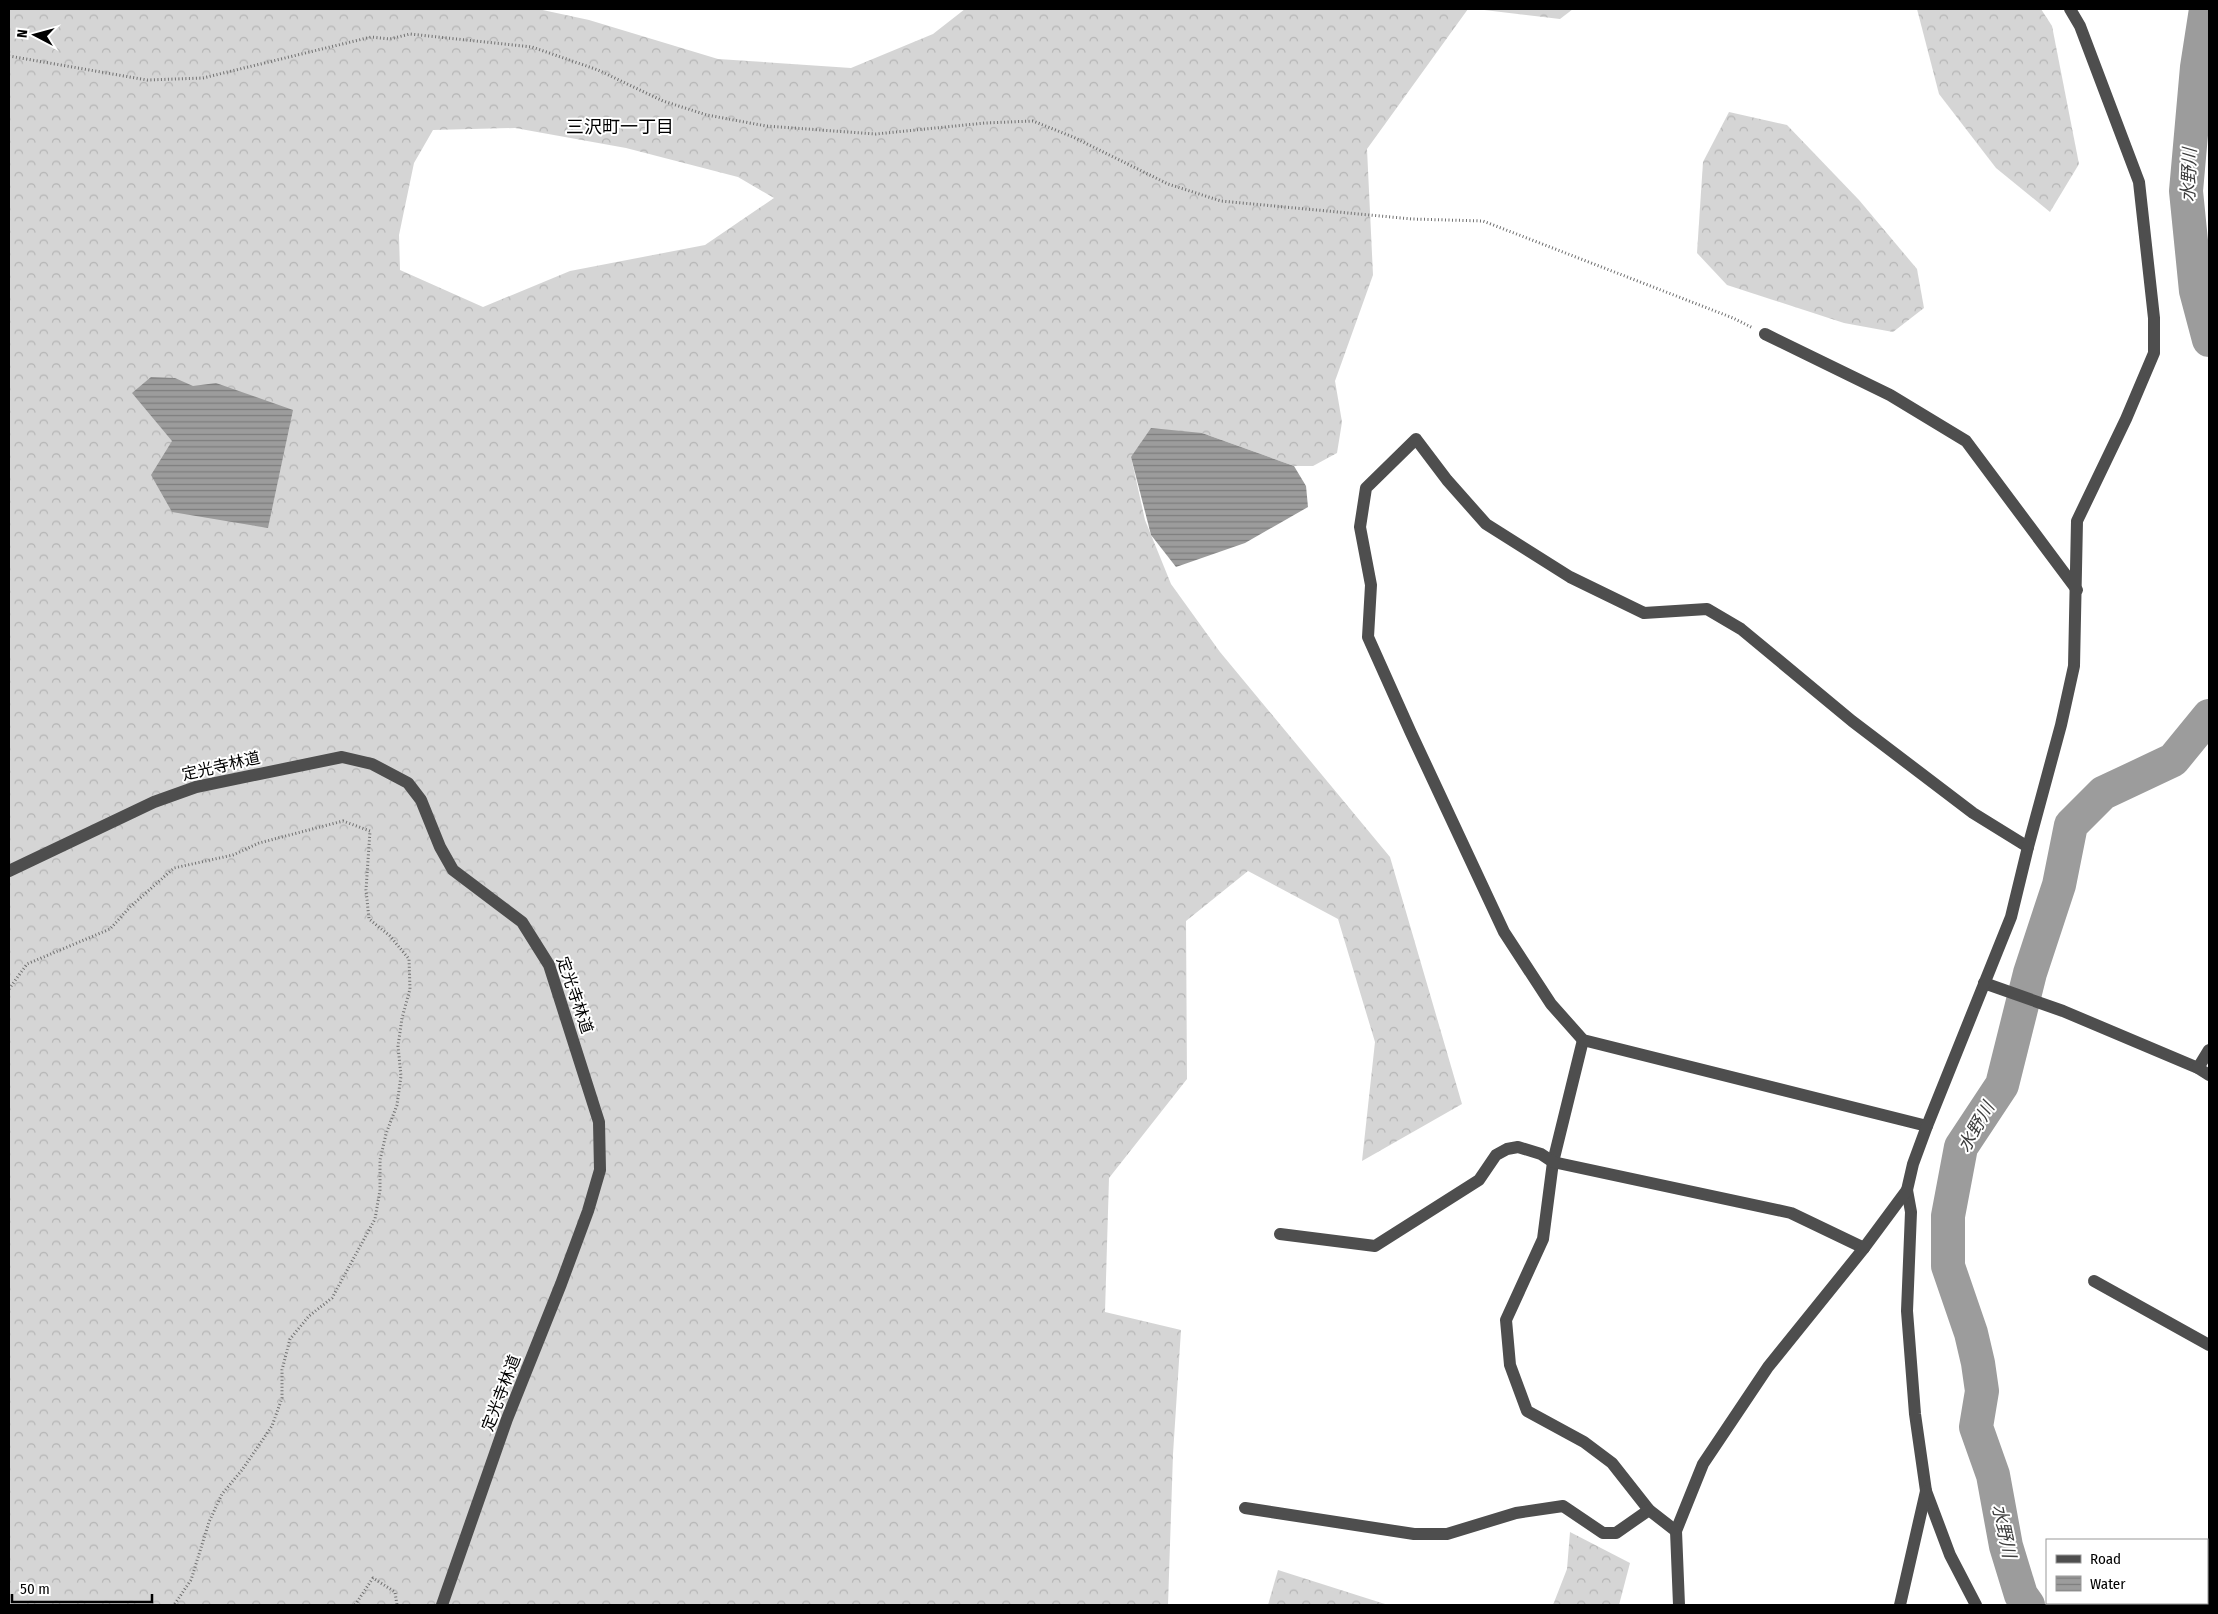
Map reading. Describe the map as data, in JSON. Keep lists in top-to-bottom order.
{
  "streets": {
    "street": ["定光寺林道"]
  },
  "districts": ["三沢町一丁目"],
  "water": ["水野川"],
  "legend": ["Road", "Water"],
  "scale_bar": "50 m",
  "north": "left"
}
